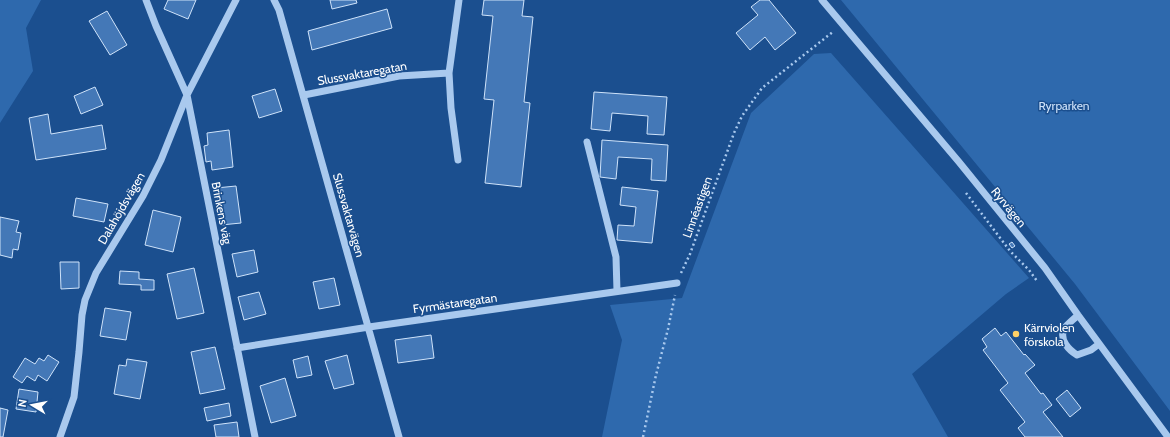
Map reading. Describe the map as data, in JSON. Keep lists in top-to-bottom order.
{
  "streets": {
    "street": [
      "Slussvaktaregatan",
      "Ryrvägen",
      "Dalahöjdsvägen",
      "Brinkens väg",
      "Slussvaktarvägen",
      "Fyrmästaregatan"
    ],
    "path": ["Linnéastigen"]
  },
  "crossings": [
    ["Slussvaktaregatan", "Slussvaktarvägen"],
    ["Linnéastigen", "Ryrvägen"],
    ["Linnéastigen", "Fyrmästaregatan"],
    ["Dalahöjdsvägen", "Brinkens väg"],
    ["Brinkens väg", "Fyrmästaregatan"],
    ["Slussvaktarvägen", "Fyrmästaregatan"]
  ],
  "parks": ["Ryrparken"],
  "places": ["Kärrviolen förskola"],
  "north": "left"
}
